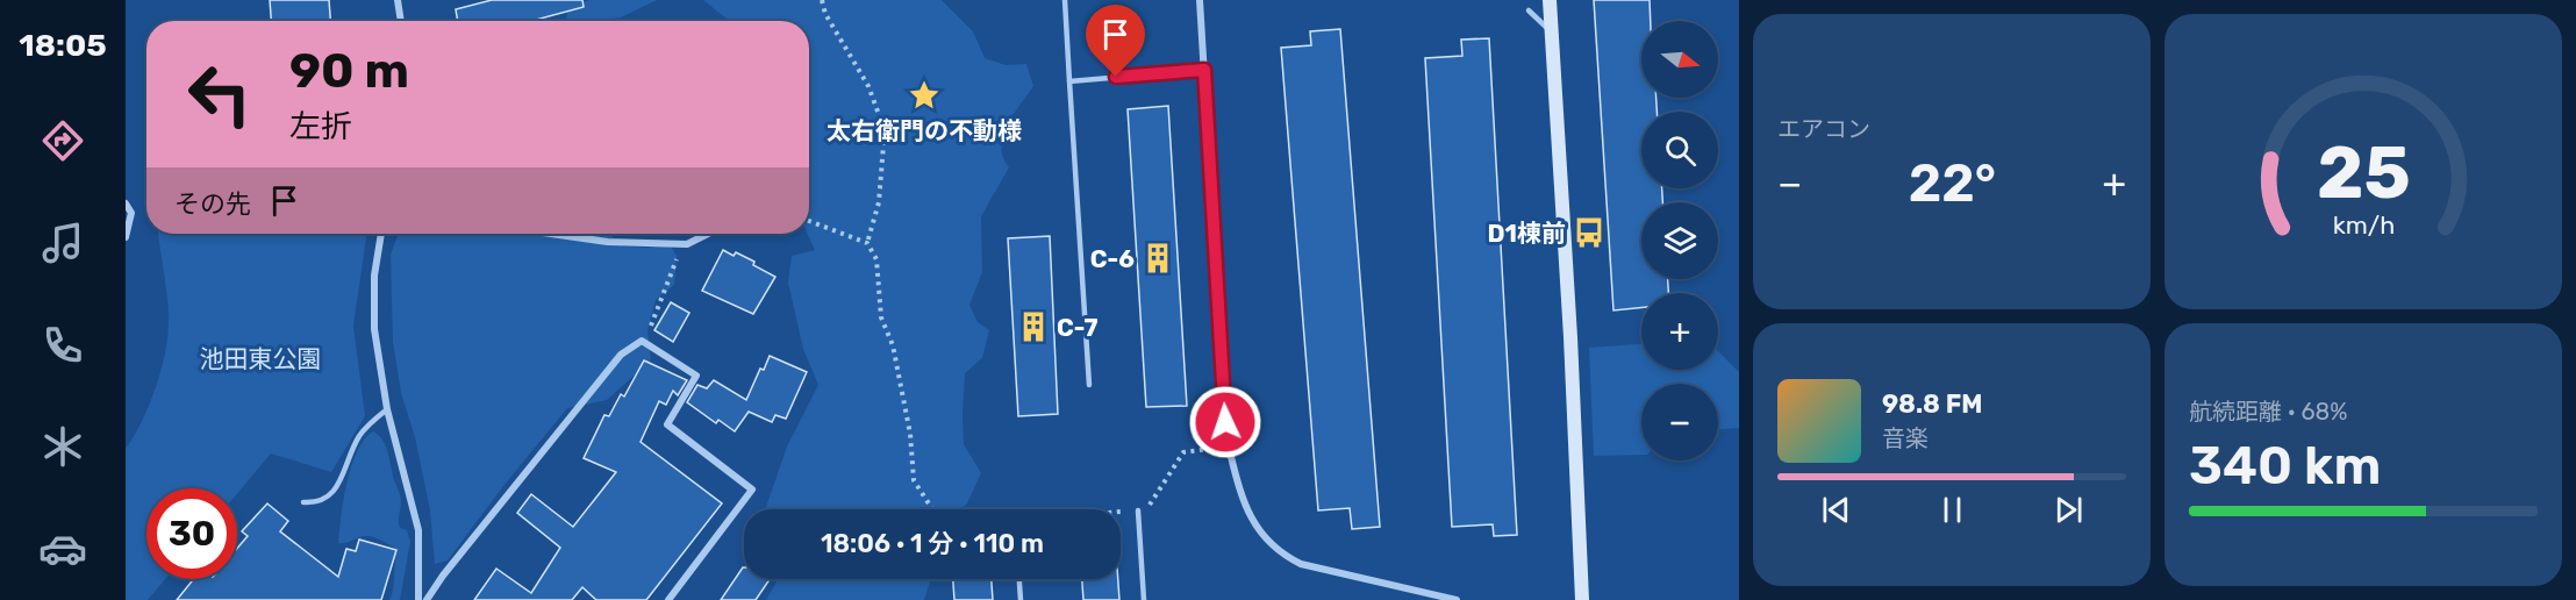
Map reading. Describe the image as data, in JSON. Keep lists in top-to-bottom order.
{
  "parks": ["池田東公園"],
  "places": {
    "place": ["太右衛門の不動様"],
    "bus stop": ["D1棟前"],
    "building": ["C-6", "C-7"]
  },
  "north": "right",
  "page": {
    "tabs": "18:05",
    "tile": [
      "エアコン",
      ["航続距離 · 68%", "340 km"]
    ],
    "map_buttons": ["+", "−"],
    "turn": ["90 m", "左折"],
    "heat": ["−", "22°", "+"],
    "then": "その先",
    "song": ["98.8 FM", "音楽"],
    "limit": "30",
    "trip": "18:06 · 1 分 · 110 m",
    "gauge": ["25", "km/h"]
  }
}
